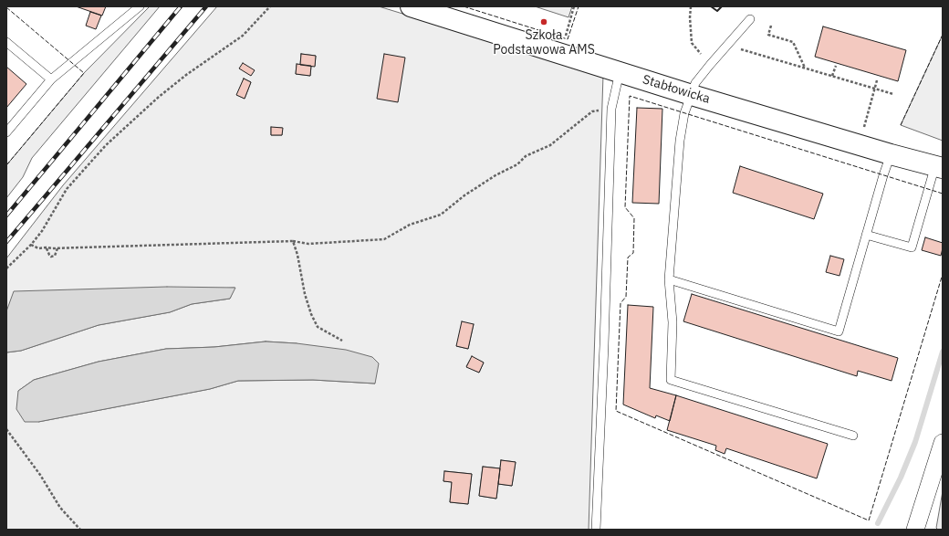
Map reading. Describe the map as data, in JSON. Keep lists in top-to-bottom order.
{
  "streets": {
    "street": ["Stabłowicka"]
  },
  "places": ["Szkoła Podstawowa AMS"]
}
